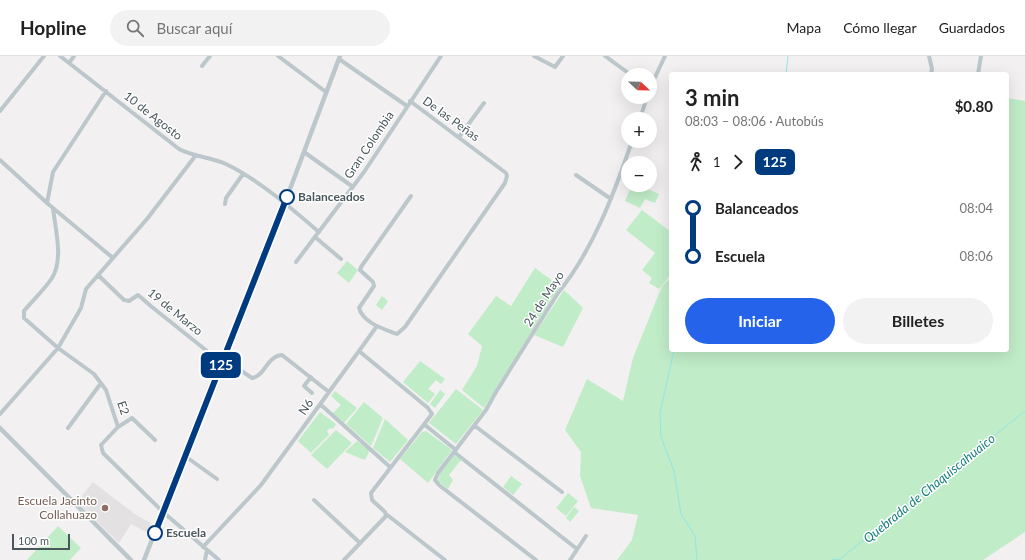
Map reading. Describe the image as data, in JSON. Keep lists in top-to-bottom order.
{
  "streets": {
    "street": [
      "10 de Agosto",
      "De las Peñas",
      "Gran Colombia",
      "24 de Mayo",
      "19 de Marzo",
      "N6",
      "E2"
    ]
  },
  "crossings": [
    ["10 de Agosto", "Gran Colombia"],
    ["De las Peñas", "Gran Colombia"],
    ["De las Peñas", "N6"],
    ["19 de Marzo", "N6"]
  ],
  "water": ["Quebrada de Chaquiscahuaico"],
  "places": ["Balanceados", "Escuela Jacinto Collahuazo", "Escuela"],
  "lines": ["bus line 125"],
  "scale_bar": "100 m",
  "north": "right",
  "page": {
    "header": "Hopline",
    "search": "Buscar aquí",
    "nav": ["Mapa", "Cómo llegar", "Guardados"],
    "on_map": "125",
    "map_buttons": ["+", "−"],
    "heading": ["3 min", "08:03 – 08:06 · Autobús", "$0.80"],
    "legs": ["1", "125"],
    "list": [
      {
        "name": "Balanceados",
        "value": "08:04"
      },
      {
        "name": "Escuela",
        "value": "08:06"
      }
    ],
    "buttons": ["Iniciar", "Billetes"],
    "scale": "100 m"
  }
}
